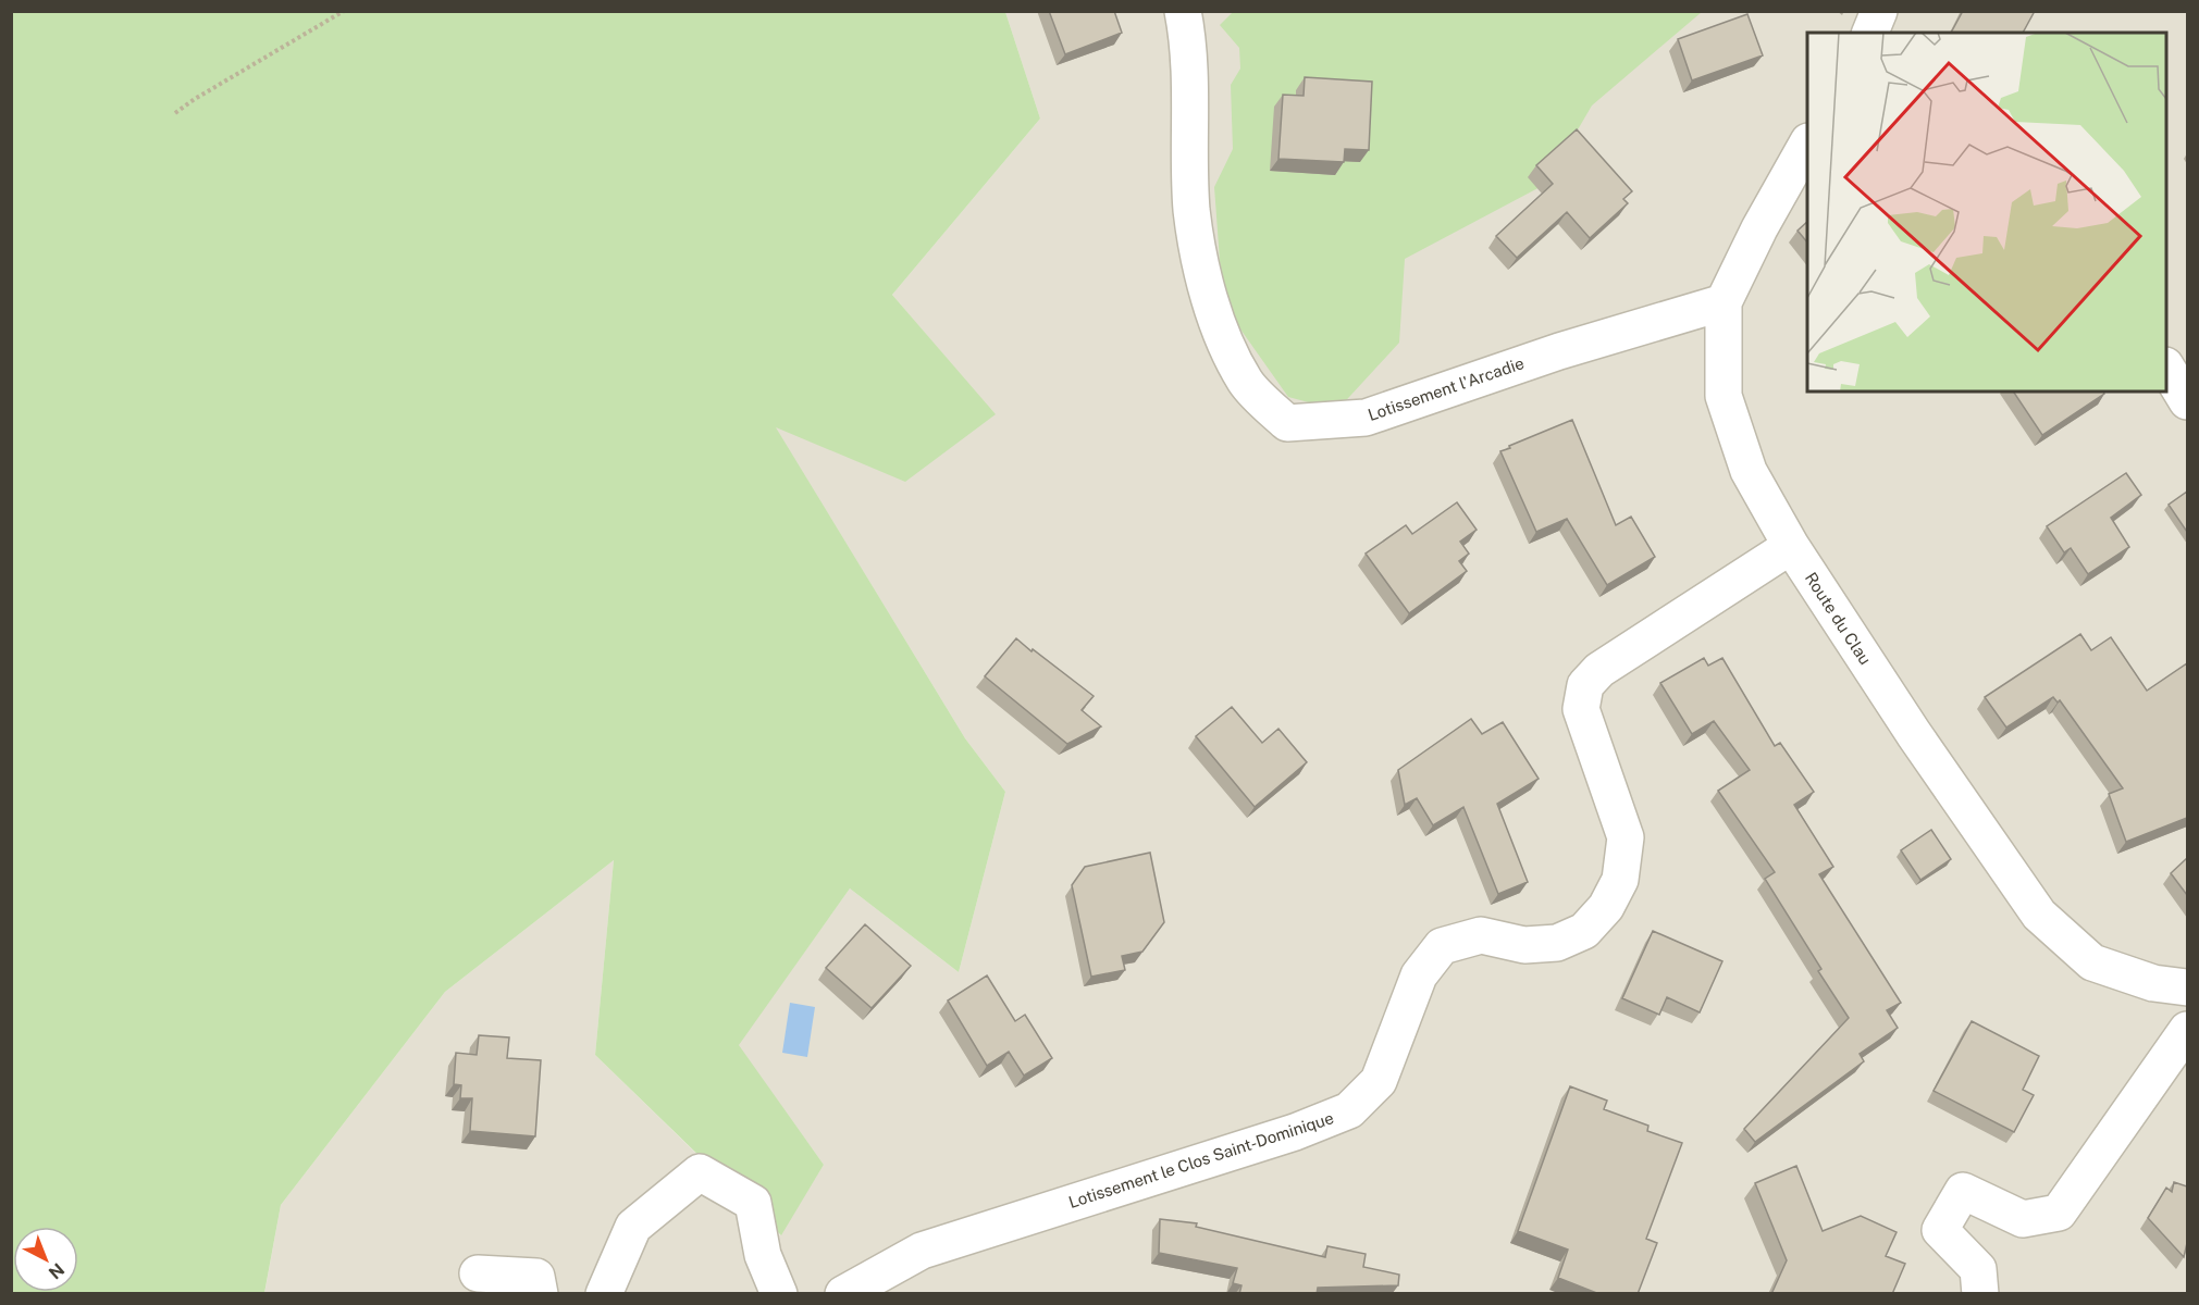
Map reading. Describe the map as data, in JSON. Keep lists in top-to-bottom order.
{
  "streets": {
    "street": ["Lotissement l'Arcadie", "Route du Clau", "Lotissement le Clos Saint-Dominique"]
  },
  "crossings": [
    ["Lotissement l'Arcadie", "Route du Clau"],
    ["Route du Clau", "Lotissement le Clos Saint-Dominique"]
  ],
  "north": "bottom right"
}
